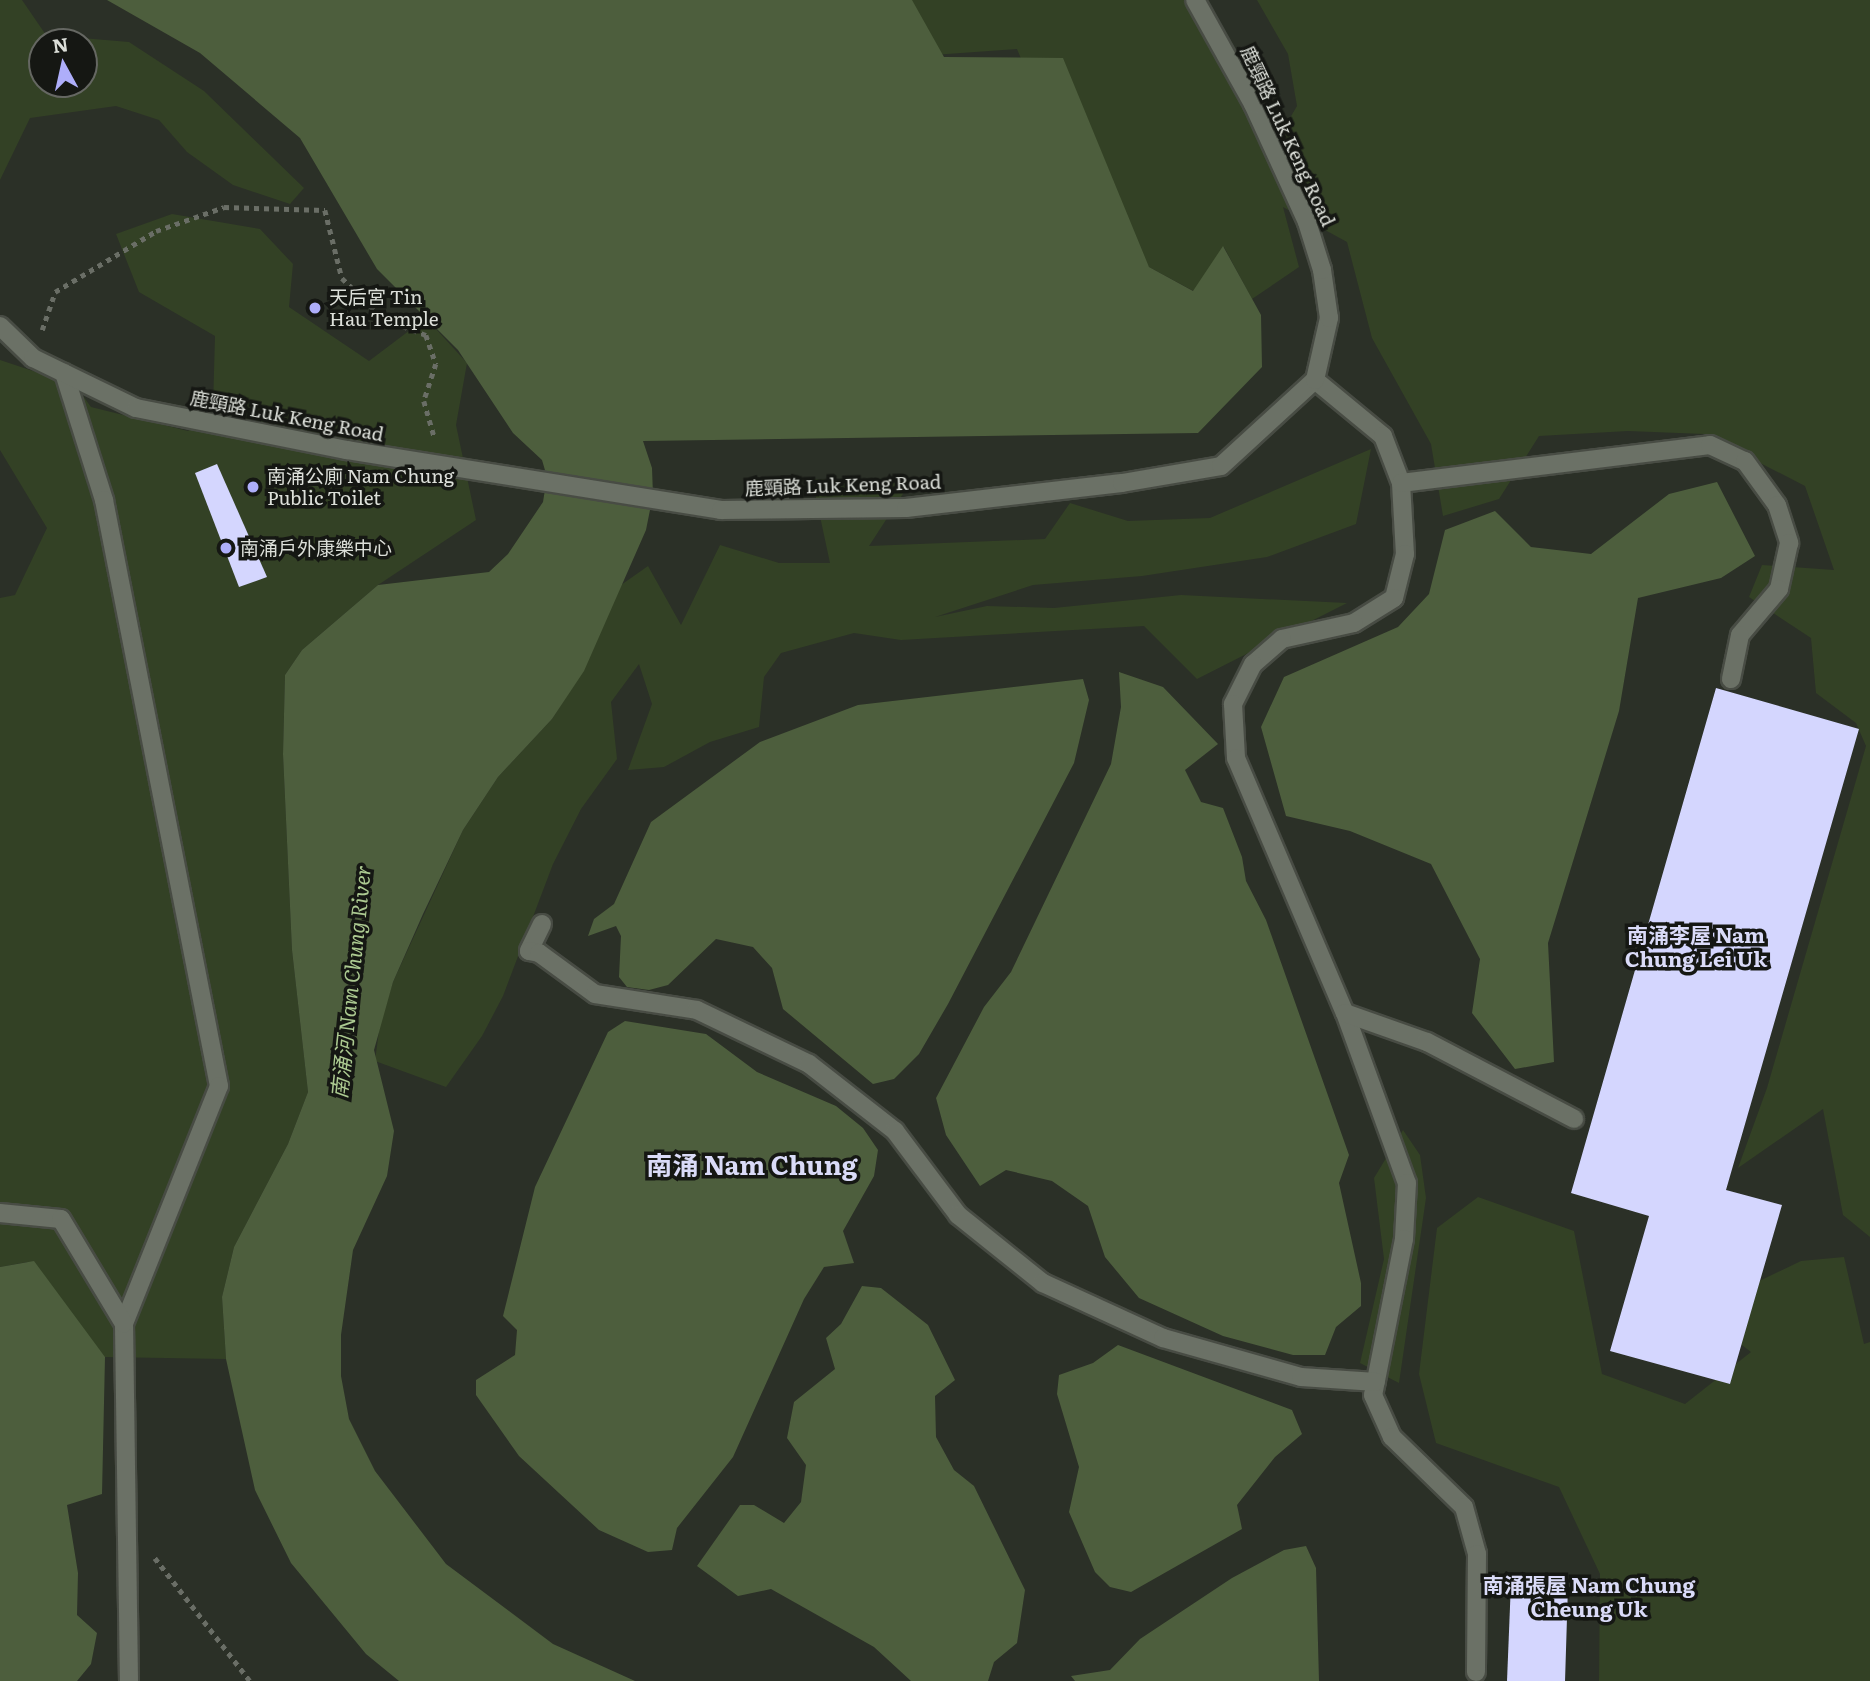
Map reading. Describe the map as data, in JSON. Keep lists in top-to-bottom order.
{
  "streets": {
    "street": ["鹿頸路 Luk Keng Road"]
  },
  "districts": ["南涌李屋 Nam Chung Lei Uk", "南涌 Nam Chung", "南涌張屋 Nam Chung Cheung Uk"],
  "water": ["南涌河 Nam Chung River"],
  "places": ["天后宮 Tin Hau Temple", "南涌公廁 Nam Chung Public Toilet", "南涌戶外康樂中心"],
  "north": "top"
}
